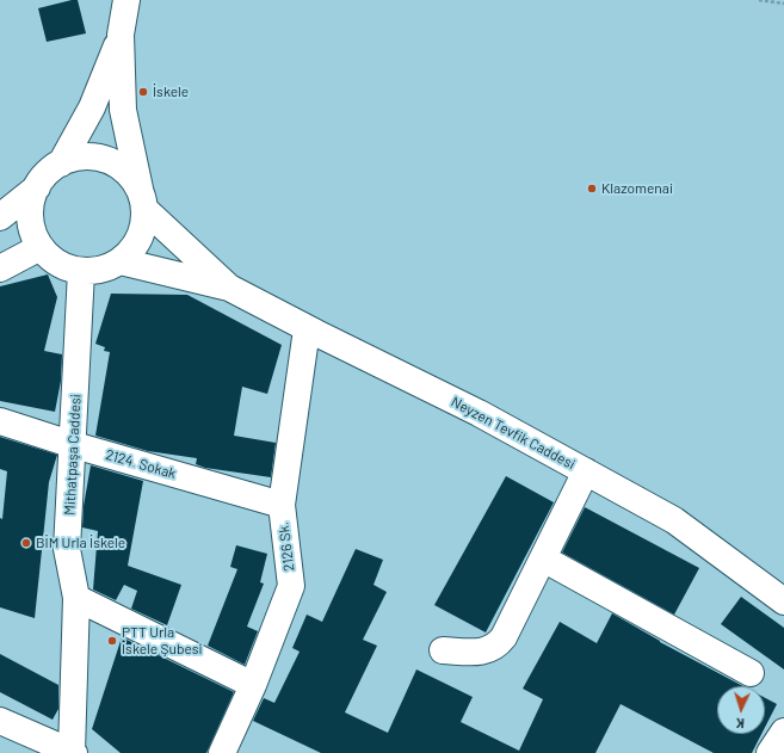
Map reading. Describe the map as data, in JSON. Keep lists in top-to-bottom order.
{
  "streets": {
    "street": [
      "Neyzen Tevfik Caddesi",
      "Mithatpaşa Caddesi",
      "2124. Sokak",
      "2126 Sk."
    ]
  },
  "crossings": [
    ["Neyzen Tevfik Caddesi", "2126 Sk."],
    ["Mithatpaşa Caddesi", "2124. Sokak"],
    ["2124. Sokak", "2126 Sk."]
  ],
  "places": [
    "İskele",
    "Klazomenai",
    "BİM Urla İskele",
    "PTT Urla İskele Şubesi"
  ],
  "north": "bottom"
}
